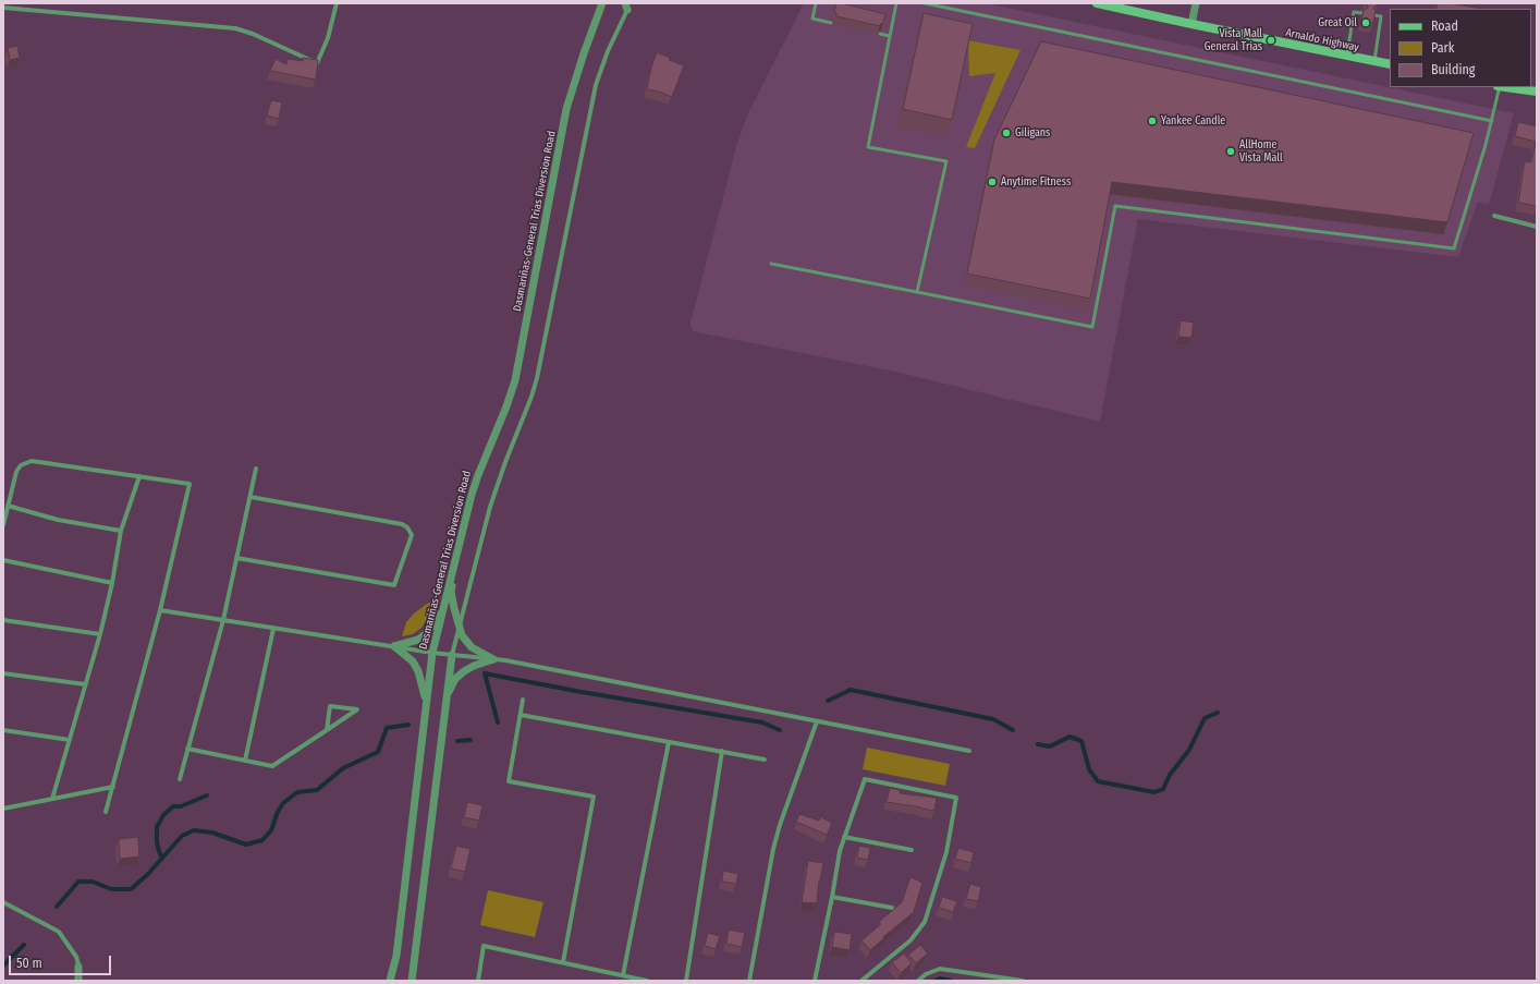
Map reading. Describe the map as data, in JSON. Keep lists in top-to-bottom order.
{
  "streets": {
    "main road": ["Arnaldo Highway"],
    "street": ["Dasmariñas-General Trias Diversion Road"]
  },
  "places": [
    "Great Oil",
    "Vista Mall General Trias",
    "Yankee Candle",
    "Giligans",
    "AllHome Vista Mall",
    "Anytime Fitness"
  ],
  "legend": ["Road", "Park", "Building"],
  "scale_bar": "50 m"
}
